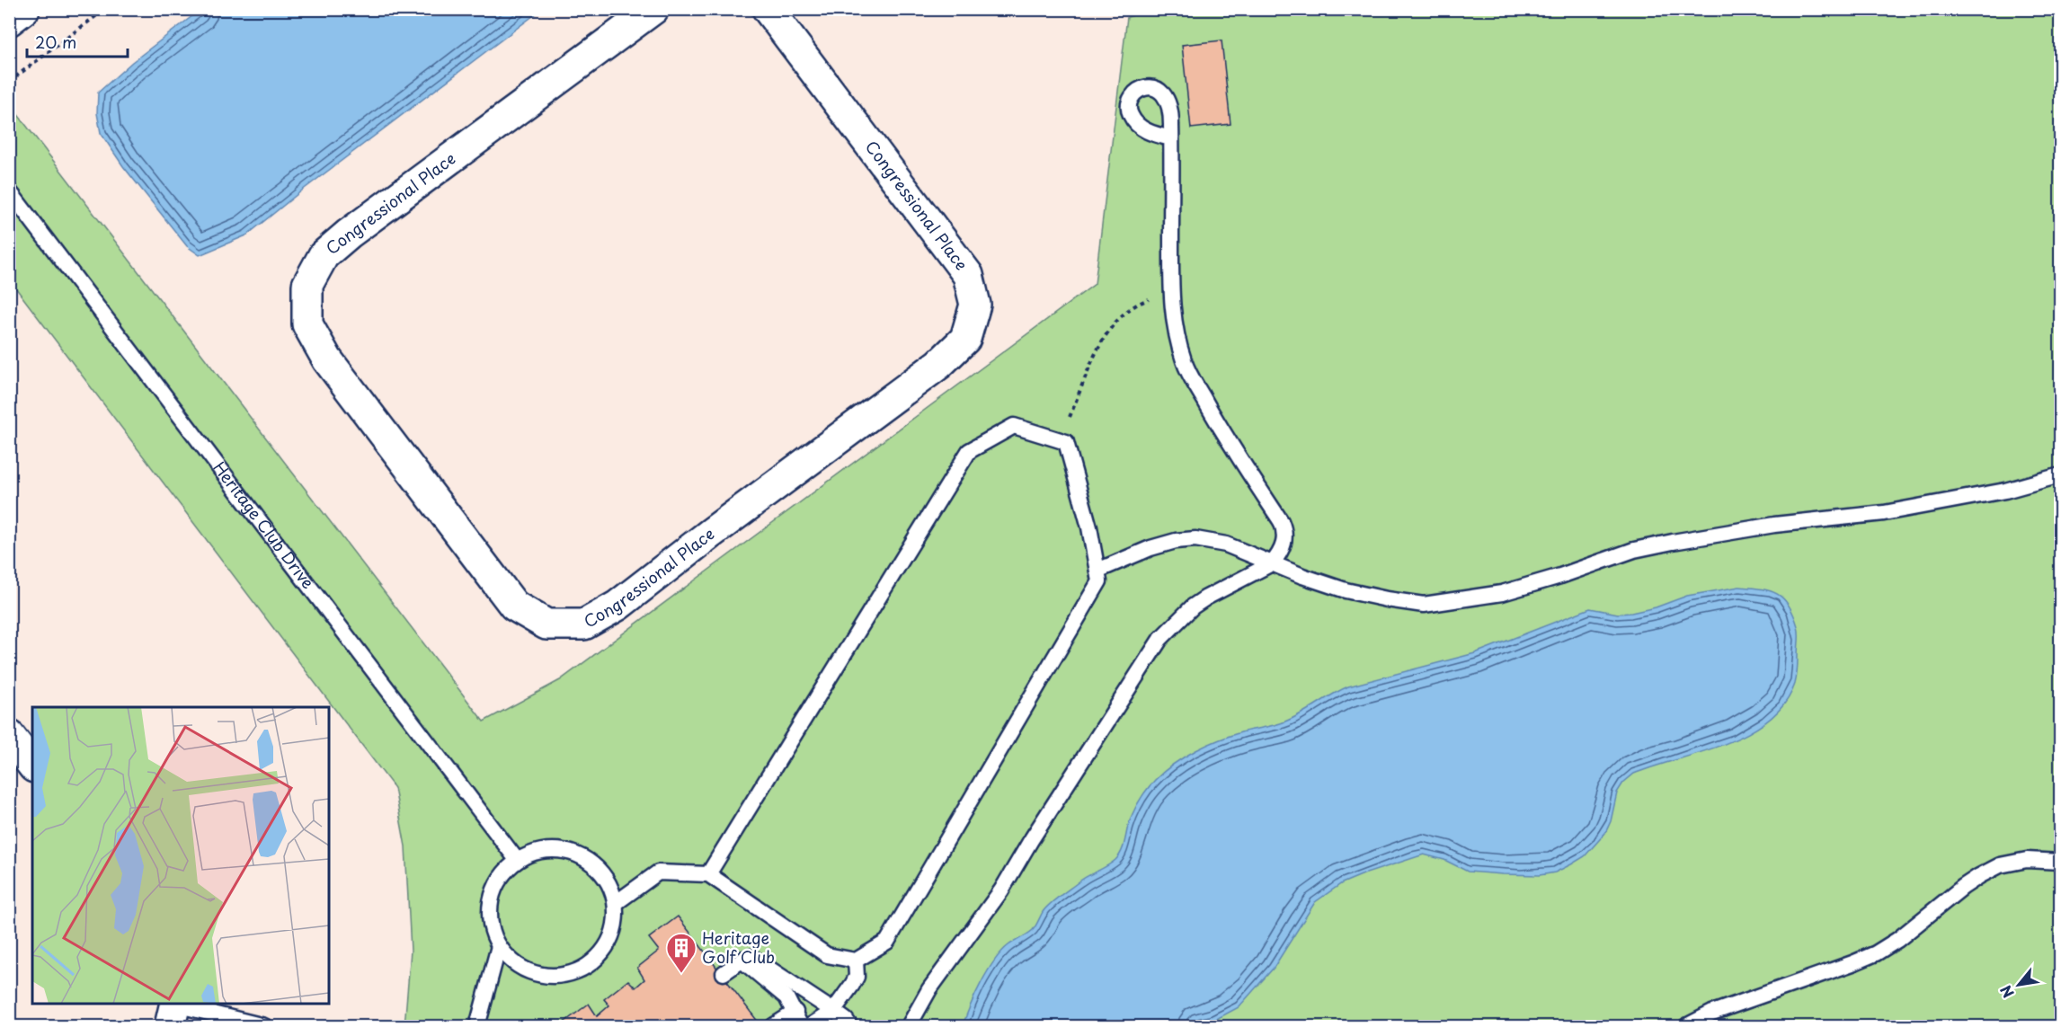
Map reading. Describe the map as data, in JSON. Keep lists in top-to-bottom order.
{
  "streets": {
    "street": ["Congressional Place"],
    "lane": ["Heritage Club Drive"]
  },
  "places": {
    "building": ["Heritage Golf Club"]
  },
  "scale_bar": "20 m",
  "north": "bottom left"
}
